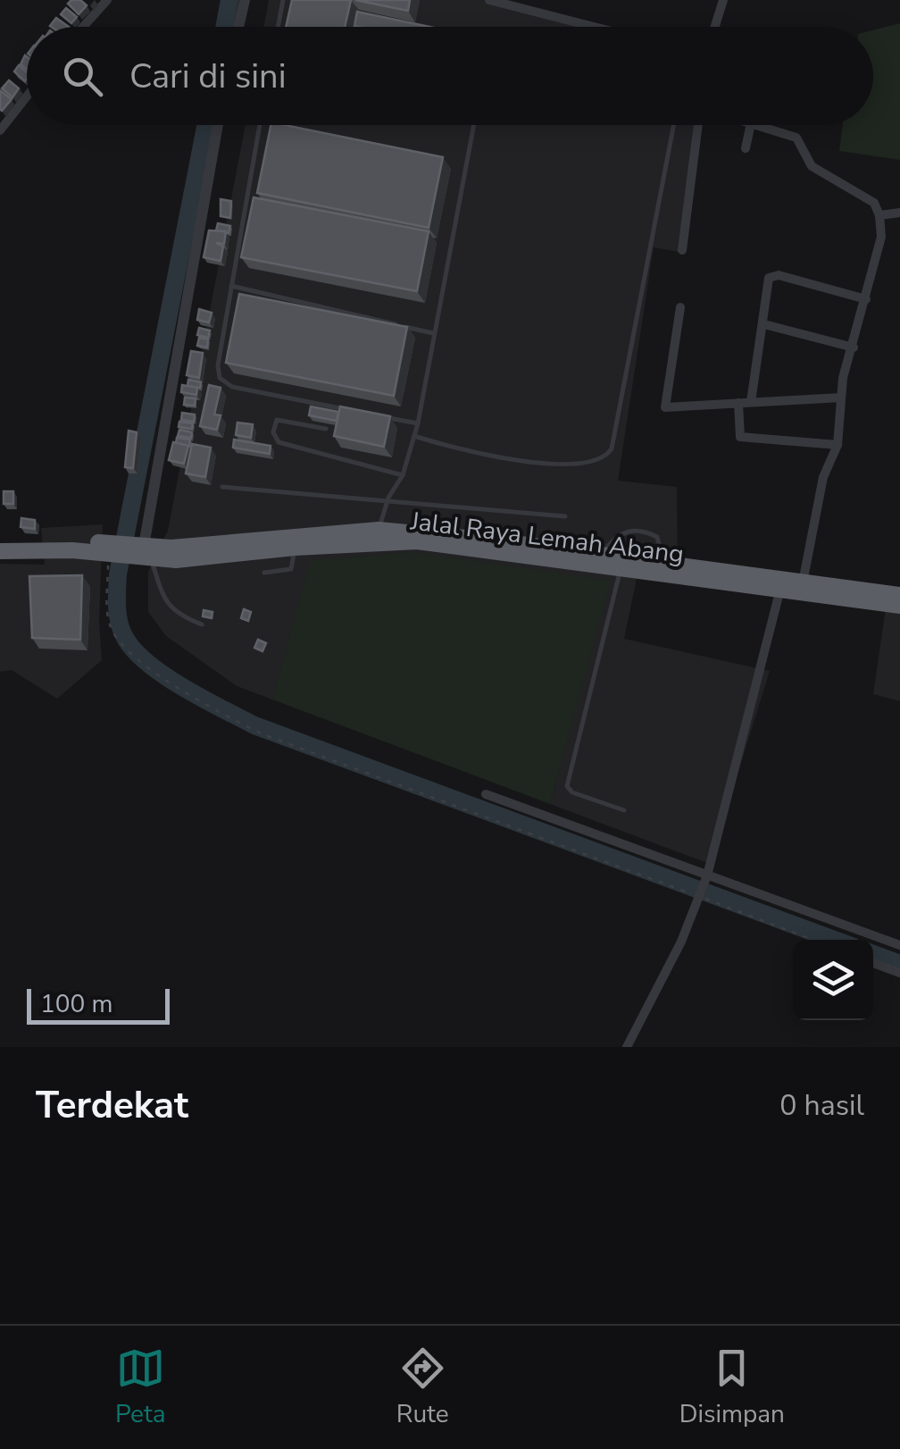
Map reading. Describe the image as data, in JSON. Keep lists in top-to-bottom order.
{
  "streets": {
    "highway": ["Jalal Raya Lemah Abang"]
  },
  "scale_bar": "100 m",
  "page": {
    "search": "Cari di sini",
    "scale": "100 m",
    "heading": ["Terdekat", "0 hasil"],
    "nav": ["Peta", "Rute", "Disimpan"]
  }
}
